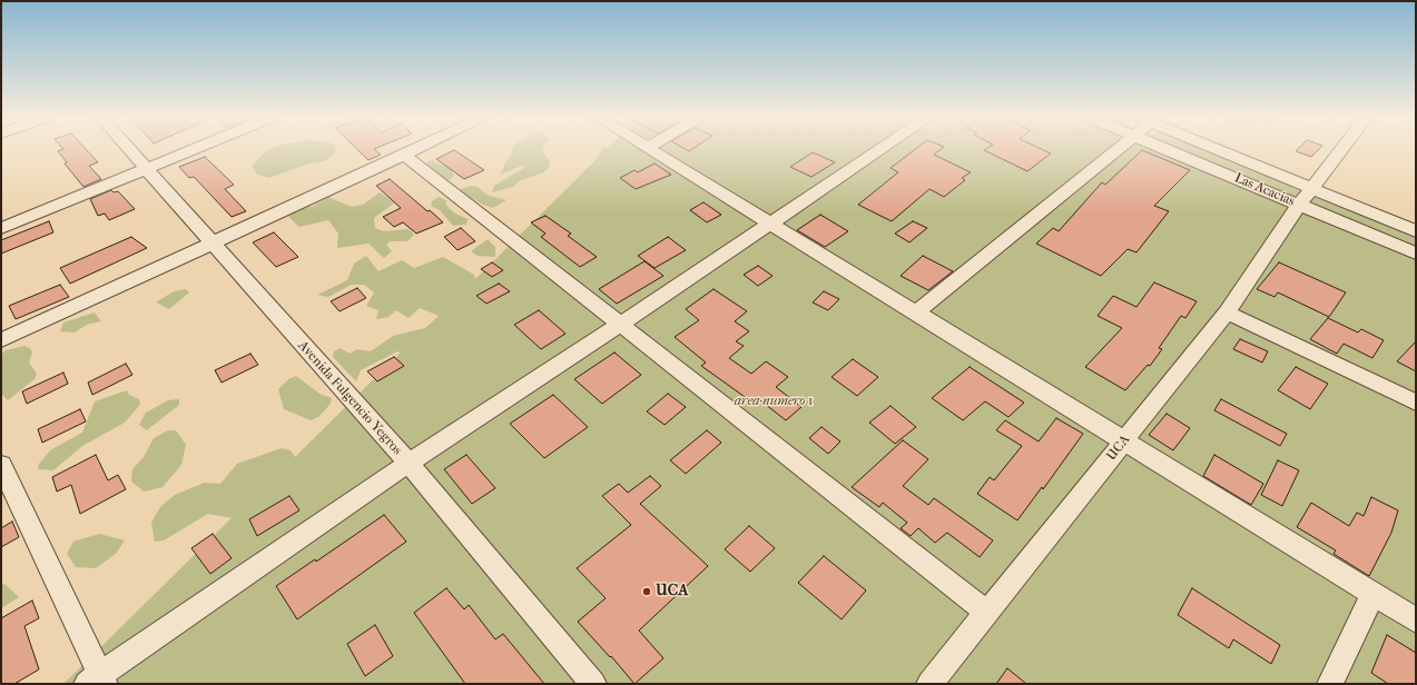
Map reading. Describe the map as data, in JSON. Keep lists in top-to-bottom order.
{
  "streets": {
    "street": ["Las Acacias", "Avenida Fulgencio Yegros", "UCA"]
  },
  "crossings": [
    ["Las Acacias", "UCA"]
  ],
  "parks": ["area numero 1"],
  "places": ["UCA"]
}
